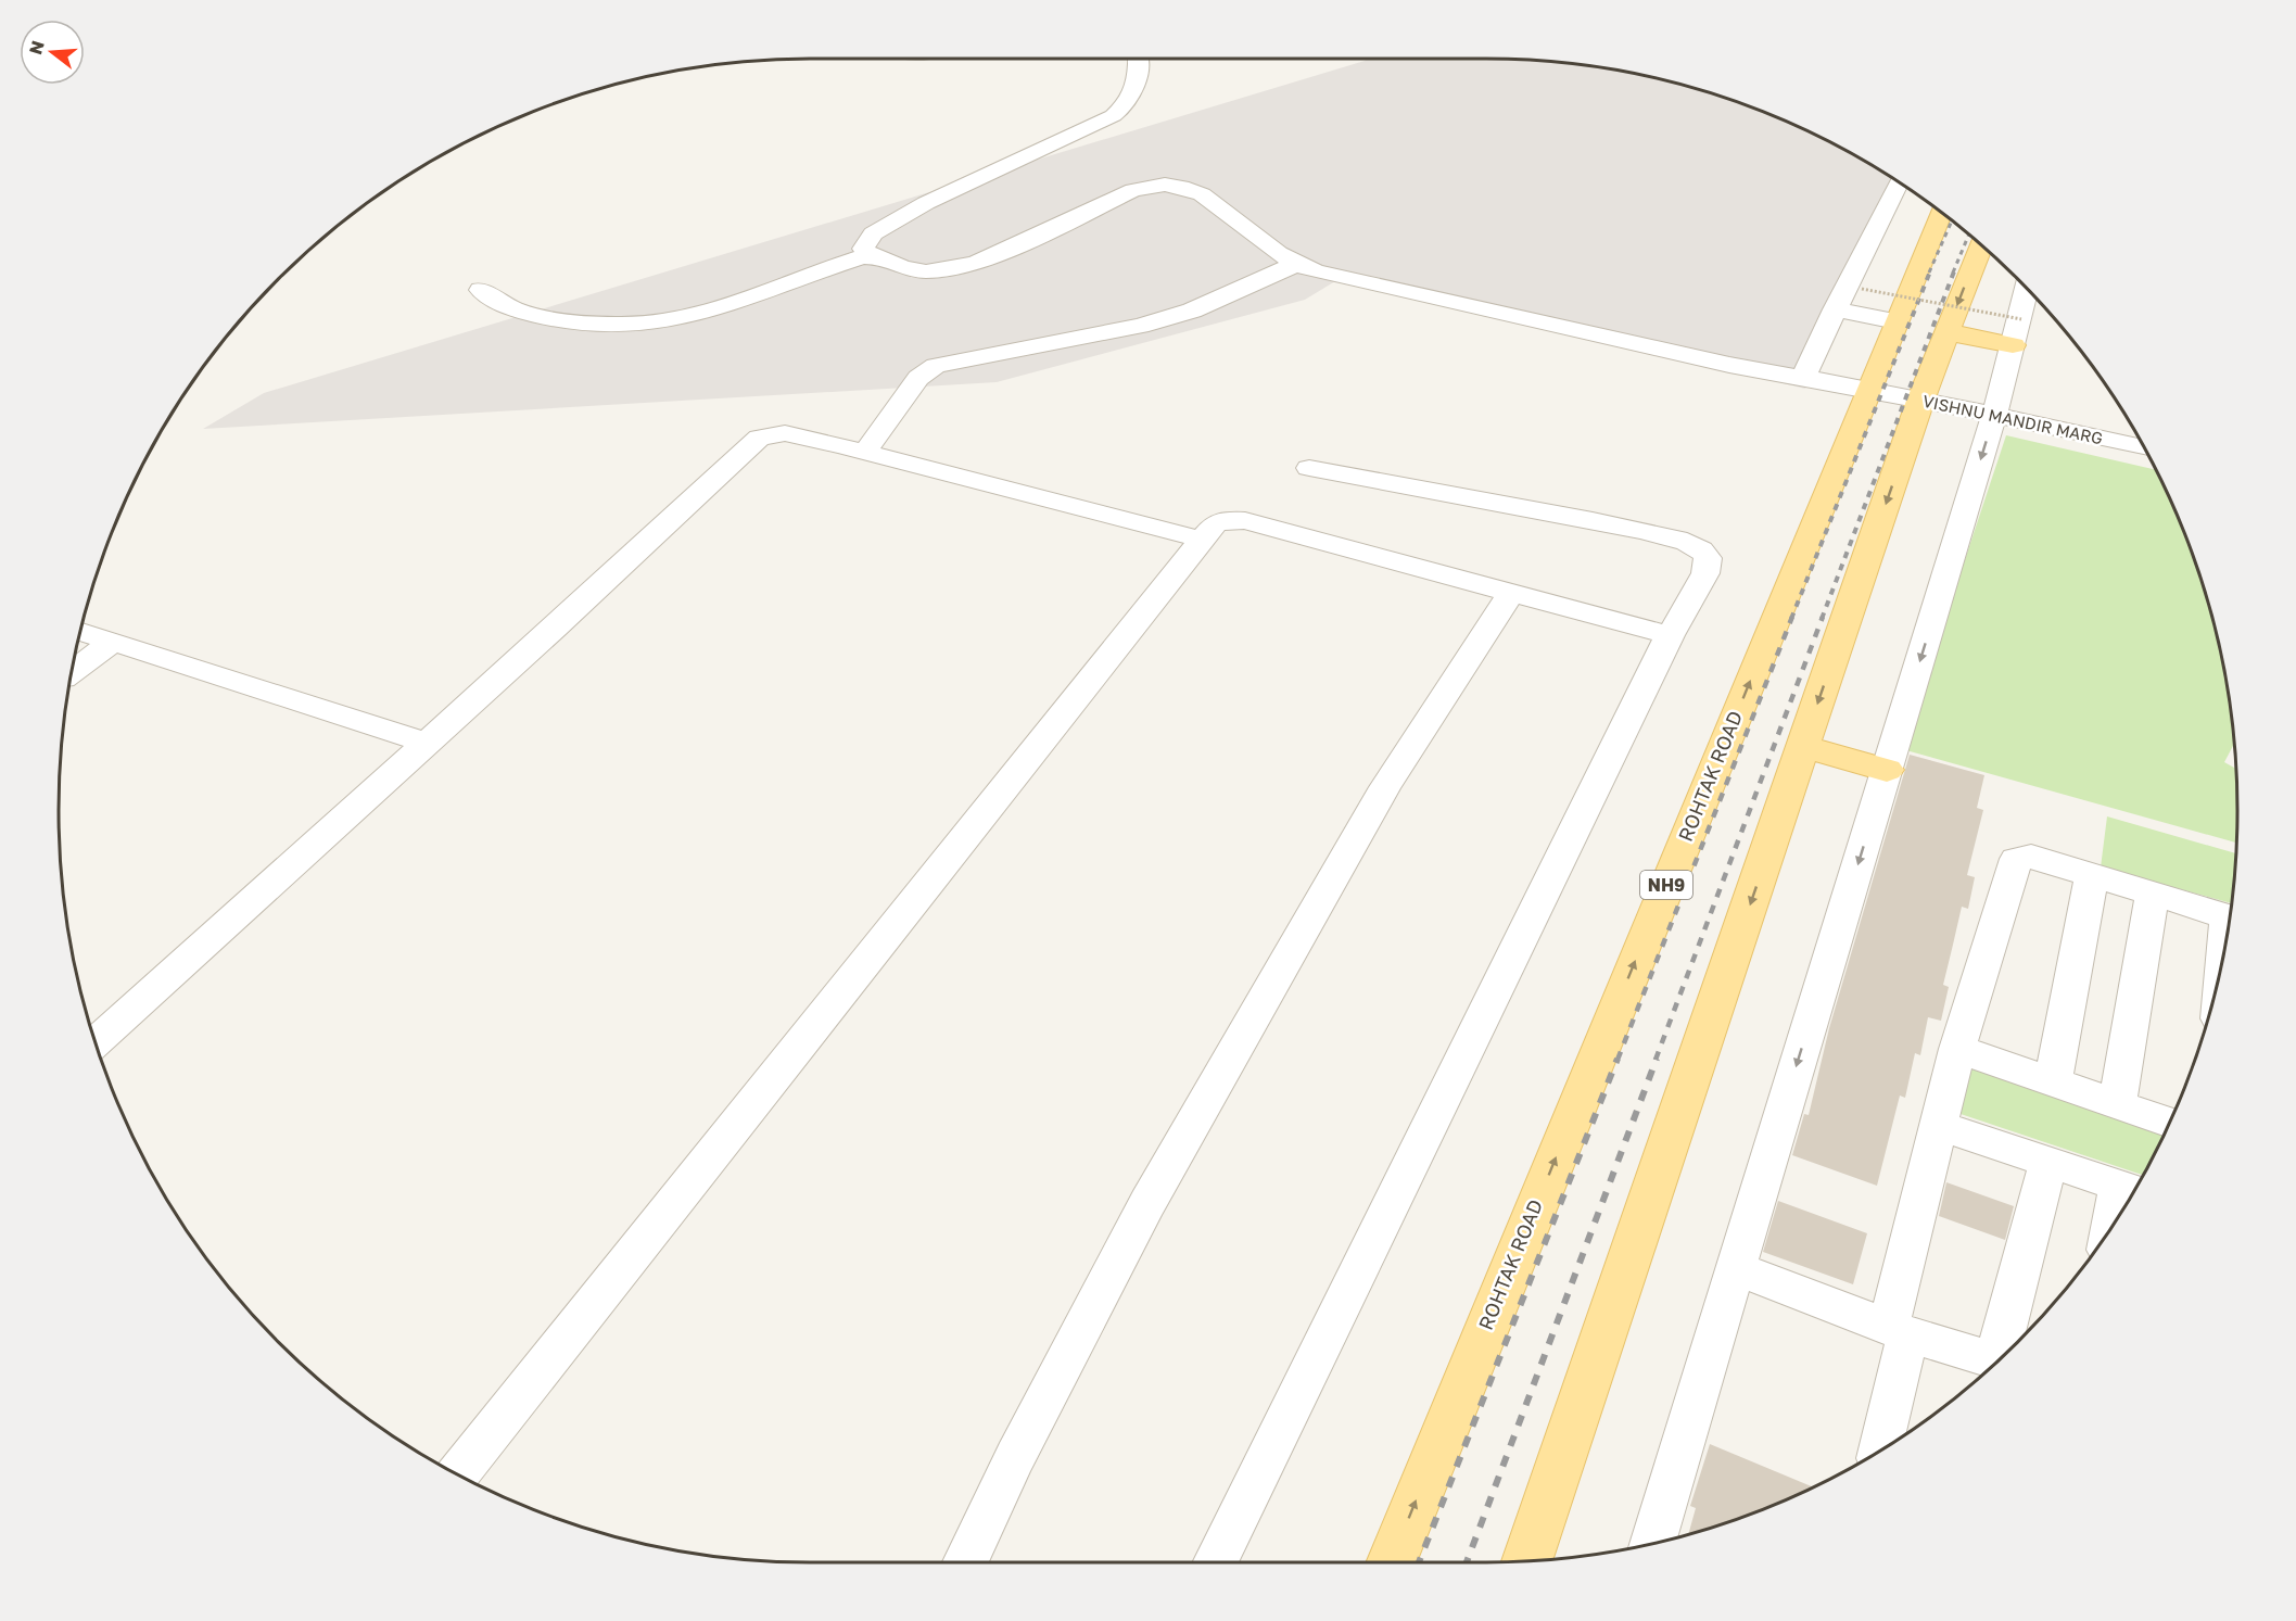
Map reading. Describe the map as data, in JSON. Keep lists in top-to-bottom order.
{
  "streets": {
    "main road": ["ROHTAK ROAD", "NH9"],
    "street": ["VISHNU MANDIR MARG"]
  },
  "crossings": [
    ["VISHNU MANDIR MARG", "ROHTAK ROAD"]
  ],
  "north": "left"
}
